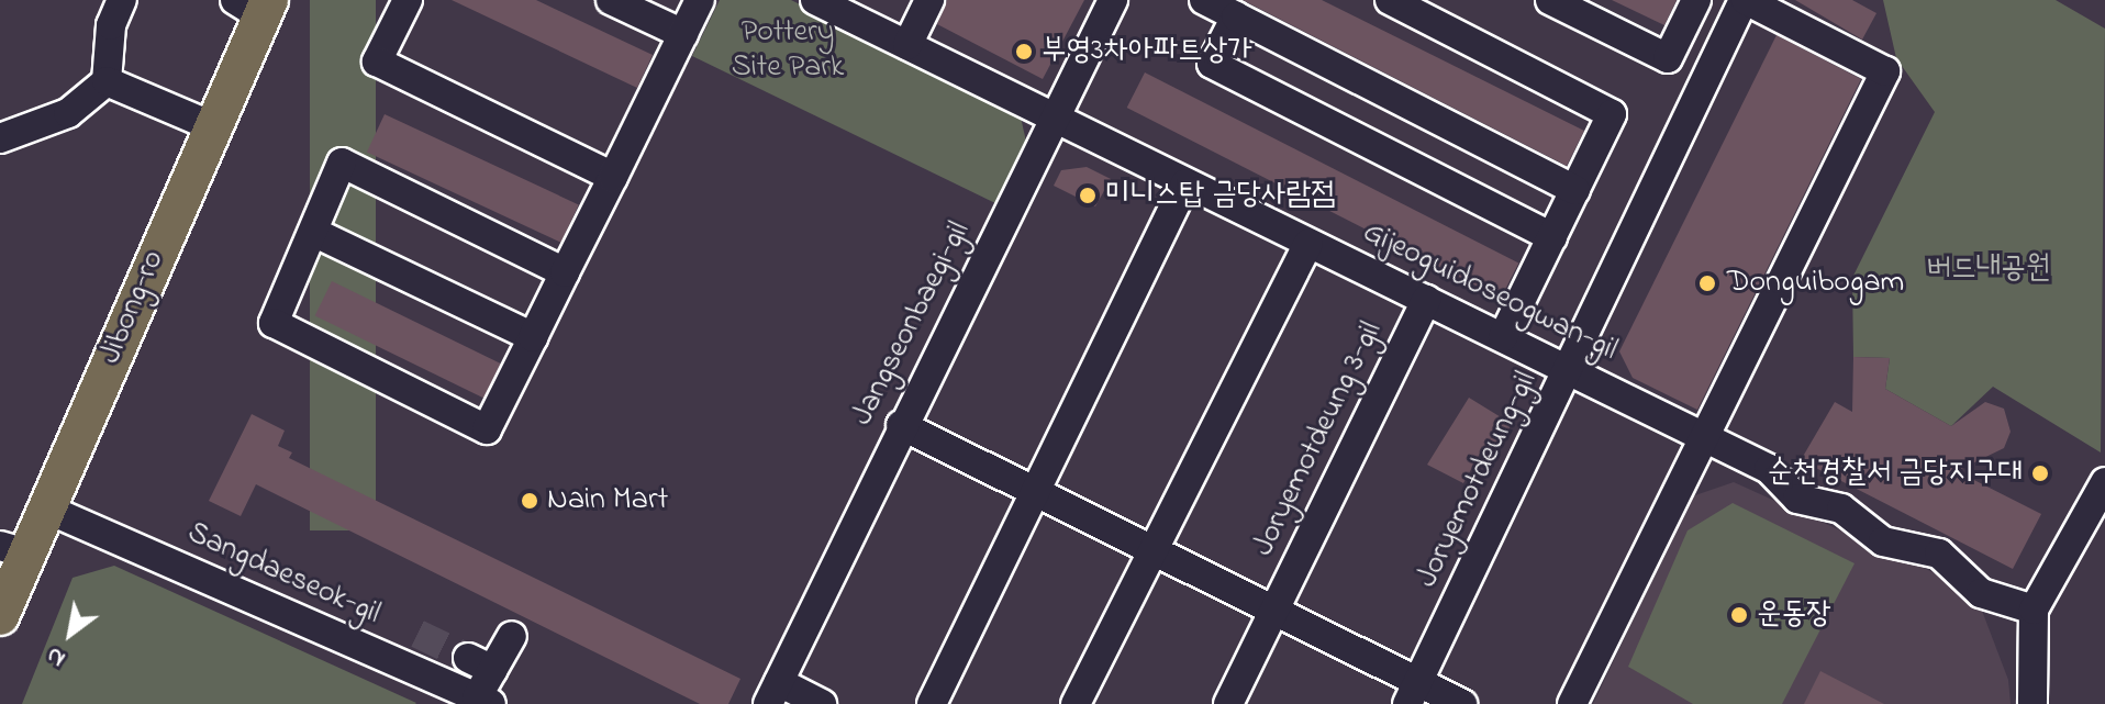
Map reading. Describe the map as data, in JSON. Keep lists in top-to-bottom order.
{
  "streets": {
    "main road": ["Jibong-ro"],
    "street": [
      "Gijeoguidoseogwan-gil",
      "Jangseonbaegi-gil",
      "Joryemotdeung 3-gil",
      "Joryemotdeung-gil",
      "Sangdaeseok-gil"
    ]
  },
  "crossings": [
    ["Gijeoguidoseogwan-gil", "Jangseonbaegi-gil"],
    ["Gijeoguidoseogwan-gil", "Joryemotdeung 3-gil"],
    ["Gijeoguidoseogwan-gil", "Joryemotdeung-gil"],
    ["Jibong-ro", "Sangdaeseok-gil"],
    ["Jangseonbaegi-gil", "Joryemotdeung 3-gil"],
    ["Joryemotdeung 3-gil", "Joryemotdeung-gil"]
  ],
  "parks": ["Pottery Site Park", "버드내공원"],
  "places": [
    "부영3차아파트상가",
    "미니스탑 금당사람점",
    "Donguibogam",
    "순천경찰서 금당지구대",
    "Nain Mart",
    "운동장"
  ],
  "north": "bottom left"
}
